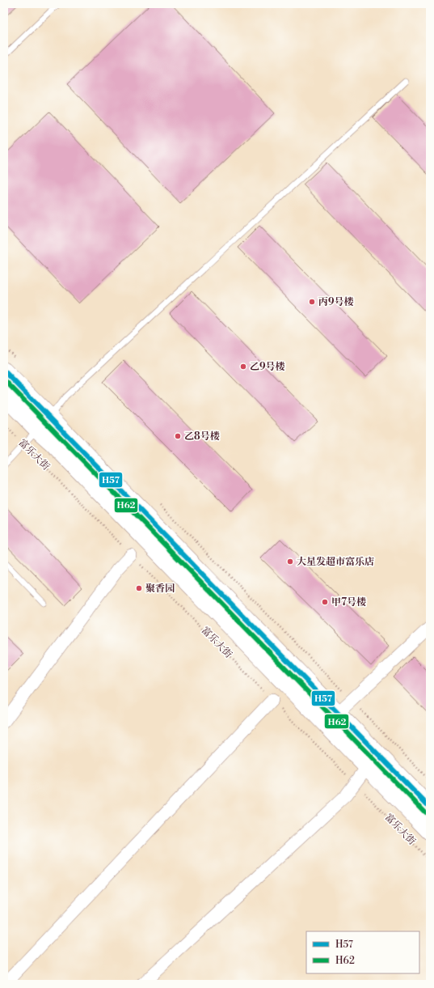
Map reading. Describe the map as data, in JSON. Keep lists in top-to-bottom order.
{
  "streets": {
    "main road": ["富乐大街"]
  },
  "places": [
    "丙9号楼",
    "乙9号楼",
    "乙8号楼",
    "大星发超市富乐店",
    "聚香园",
    "甲7号楼"
  ],
  "lines": ["transit line H57", "transit line H62"],
  "legend": ["H57", "H62"]
}
